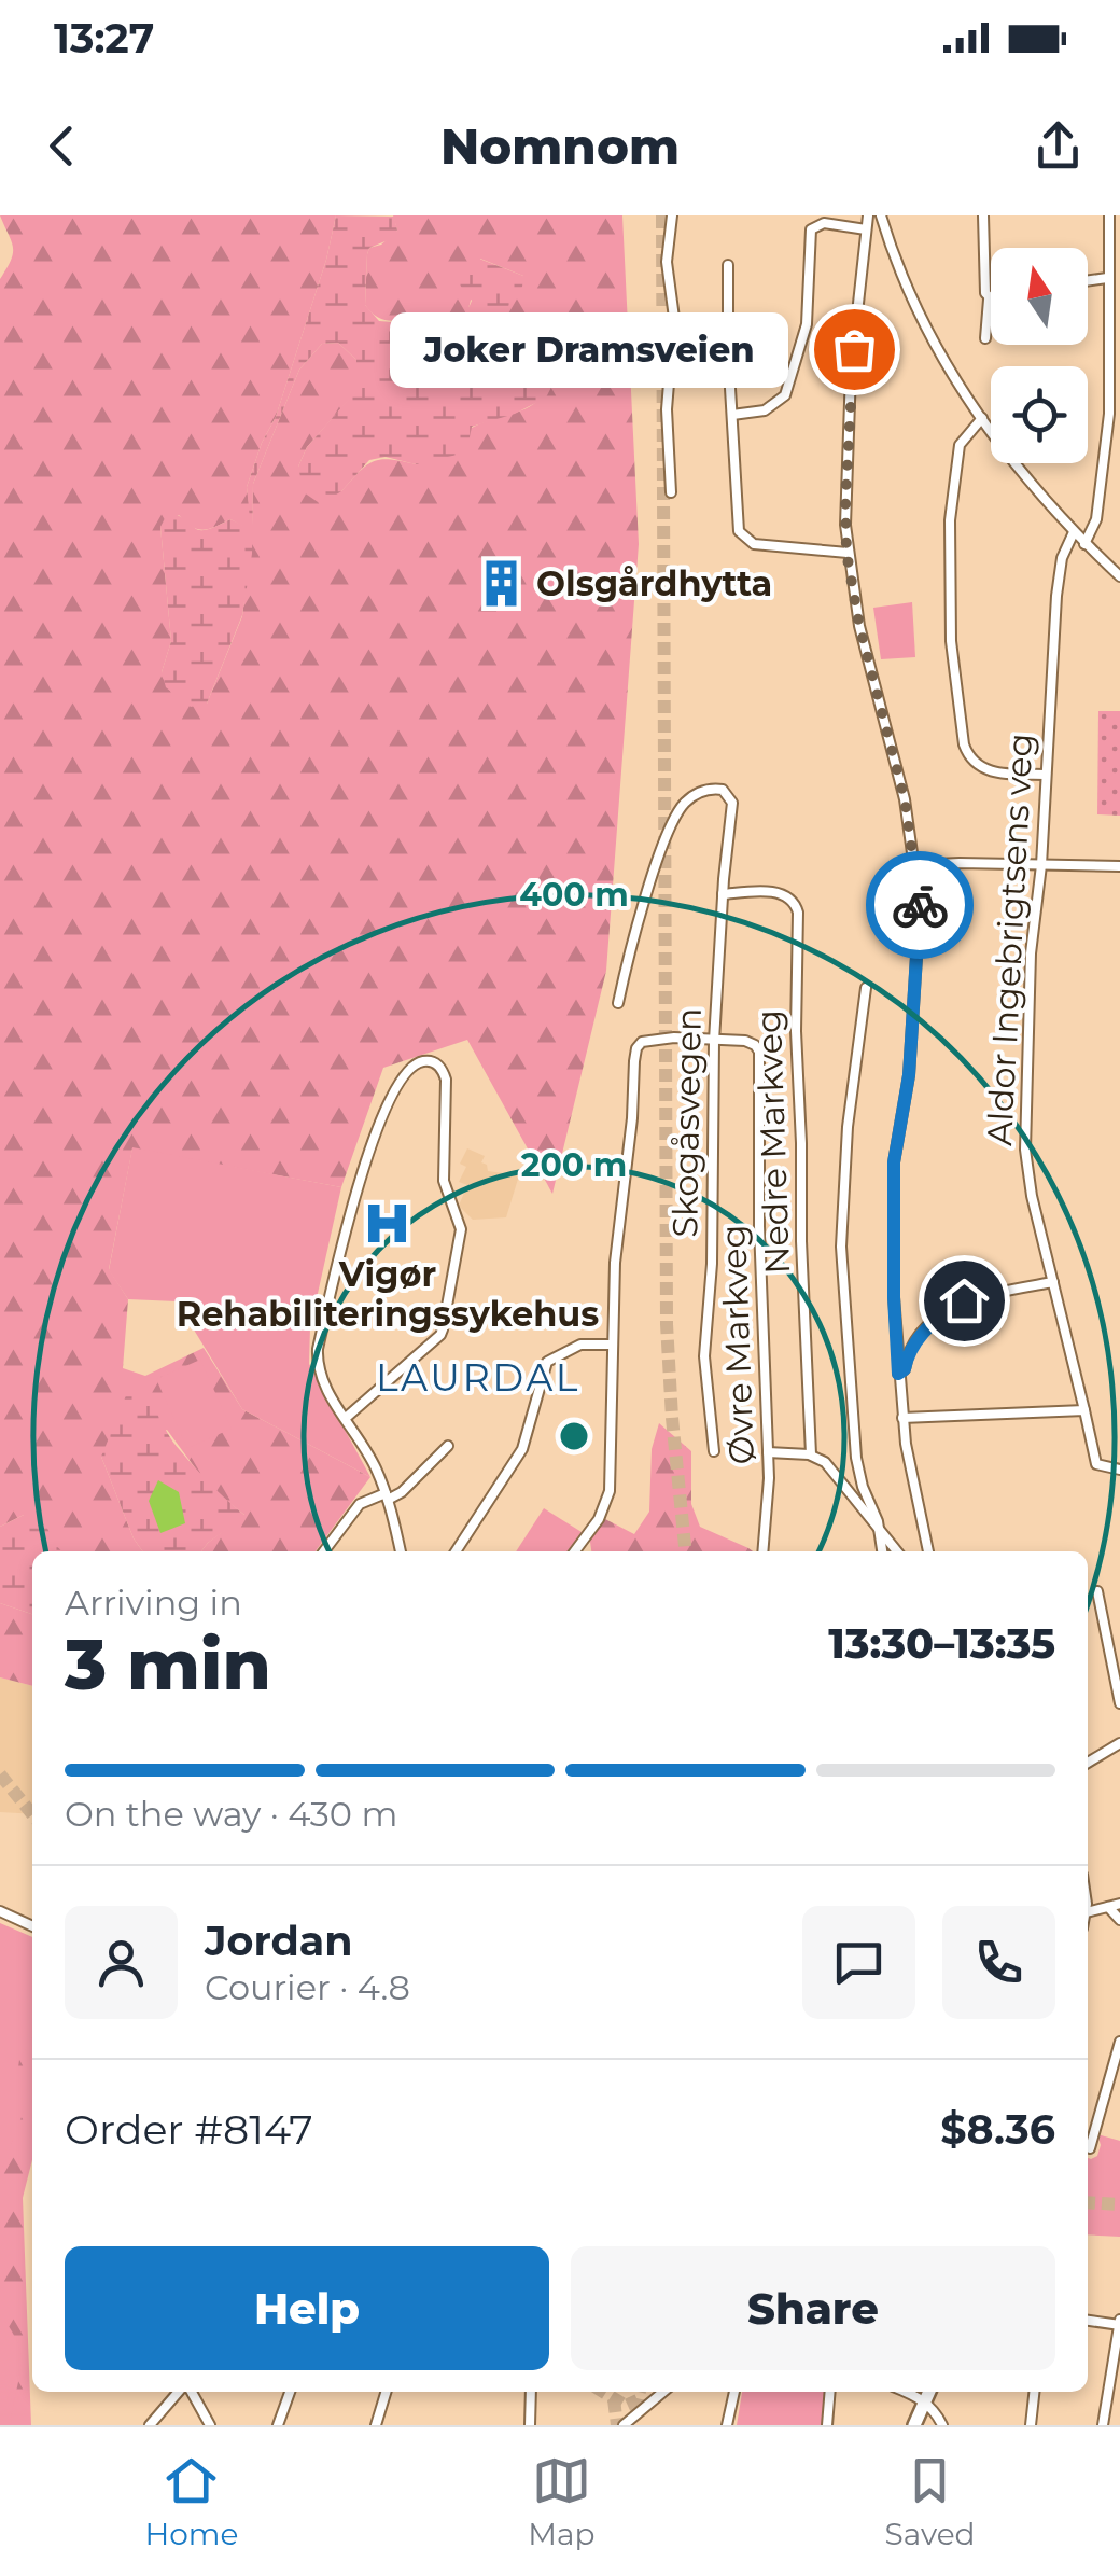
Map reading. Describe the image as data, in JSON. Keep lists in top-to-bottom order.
{
  "streets": {
    "street": [
      "Aldor Ingebrigtsens veg",
      "Skogåsvegen",
      "Nedre Markveg",
      "Øvre Markveg"
    ]
  },
  "crossings": [
    ["Skogåsvegen", "Nedre Markveg"],
    ["Skogåsvegen", "Øvre Markveg"]
  ],
  "districts": ["LAURDAL"],
  "places": {
    "other": ["Joker Dramsveien"],
    "building": ["Olsgårdhytta"],
    "hospital": ["Vigør Rehabiliteringssykehus"]
  },
  "north": "top",
  "page": {
    "status": "13:27",
    "header": "Nomnom",
    "bubble": "Joker Dramsveien",
    "heading": ["3 min", "Arriving in", "13:30–13:35"],
    "panel": [
      "Jordan",
      "Courier · 4.8",
      "Order #8147",
      "$8.36"
    ],
    "bar": "On the way · 430 m",
    "buttons": ["Help", "Share"],
    "tabs": ["Home", "Map", "Saved"]
  },
  "rings": ["400 m", "200 m"]
}
